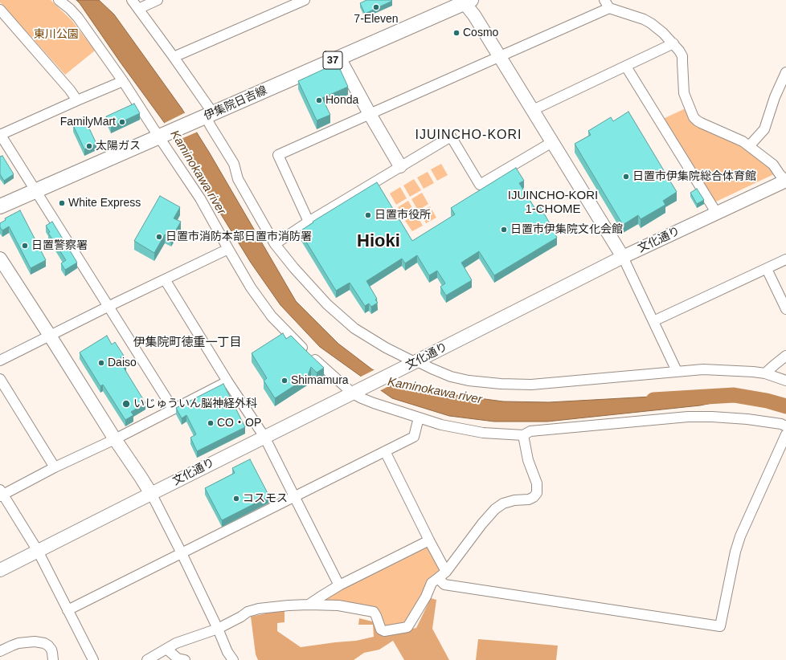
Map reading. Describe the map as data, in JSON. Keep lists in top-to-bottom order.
{
  "streets": {
    "main road": ["37", "伊集院日吉線"],
    "street": ["文化通り"]
  },
  "districts": [
    "IJUINCHO-KORI",
    "IJUINCHO-KORI 1-CHOME",
    "Hioki",
    "伊集院町徳重一丁目"
  ],
  "water": ["Kaminokawa river"],
  "parks": ["東川公園"],
  "places": [
    "7-Eleven",
    "Cosmo",
    "Honda",
    "FamilyMart",
    "太陽ガス",
    "日置市伊集院総合体育館",
    "White Express",
    "日置市役所",
    "日置市伊集院文化会館",
    "日置市消防本部日置市消防署",
    "日置警察署",
    "Daiso",
    "Shimamura",
    "いじゅういん脳神経外科",
    "CO・OP",
    "コスモス"
  ]
}
